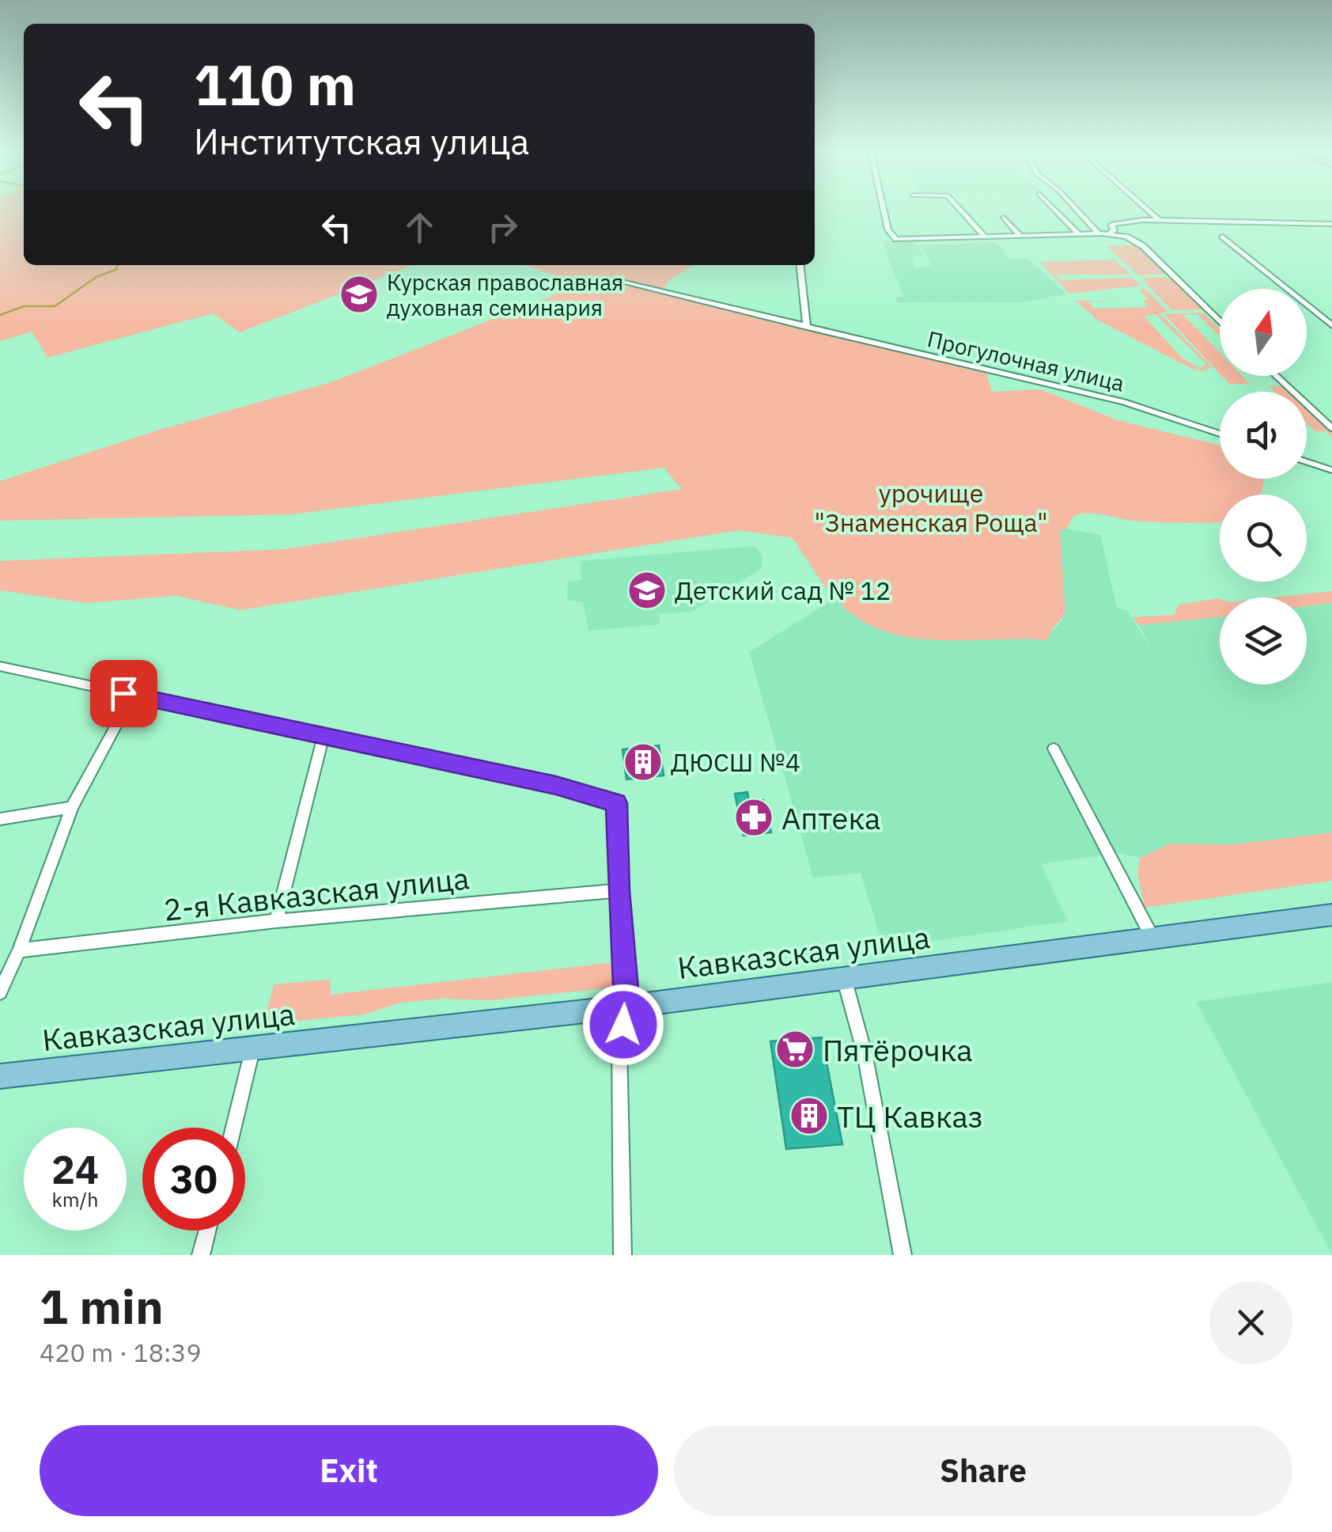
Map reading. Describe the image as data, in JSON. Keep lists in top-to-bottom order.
{
  "streets": {
    "main road": ["Кавказская улица"],
    "street": ["Прогулочная улица", "2-я Кавказская улица"]
  },
  "parks": ["урочище \"Знаменская Роща\""],
  "places": {
    "school or university": ["Курская православная духовная семинария", "Детский сад № 12"],
    "building": ["ДЮСШ №4", "ТЦ Кавказ"],
    "pharmacy": ["Аптека"],
    "supermarket": ["Пятёрочка"]
  },
  "north": "top",
  "page": {
    "turn": ["110 m", "Институтская улица"],
    "speed": "24 km/h",
    "limit": "30",
    "heading": ["1 min", "420 m · 18:39"],
    "buttons": ["Exit", "Share"]
  }
}
